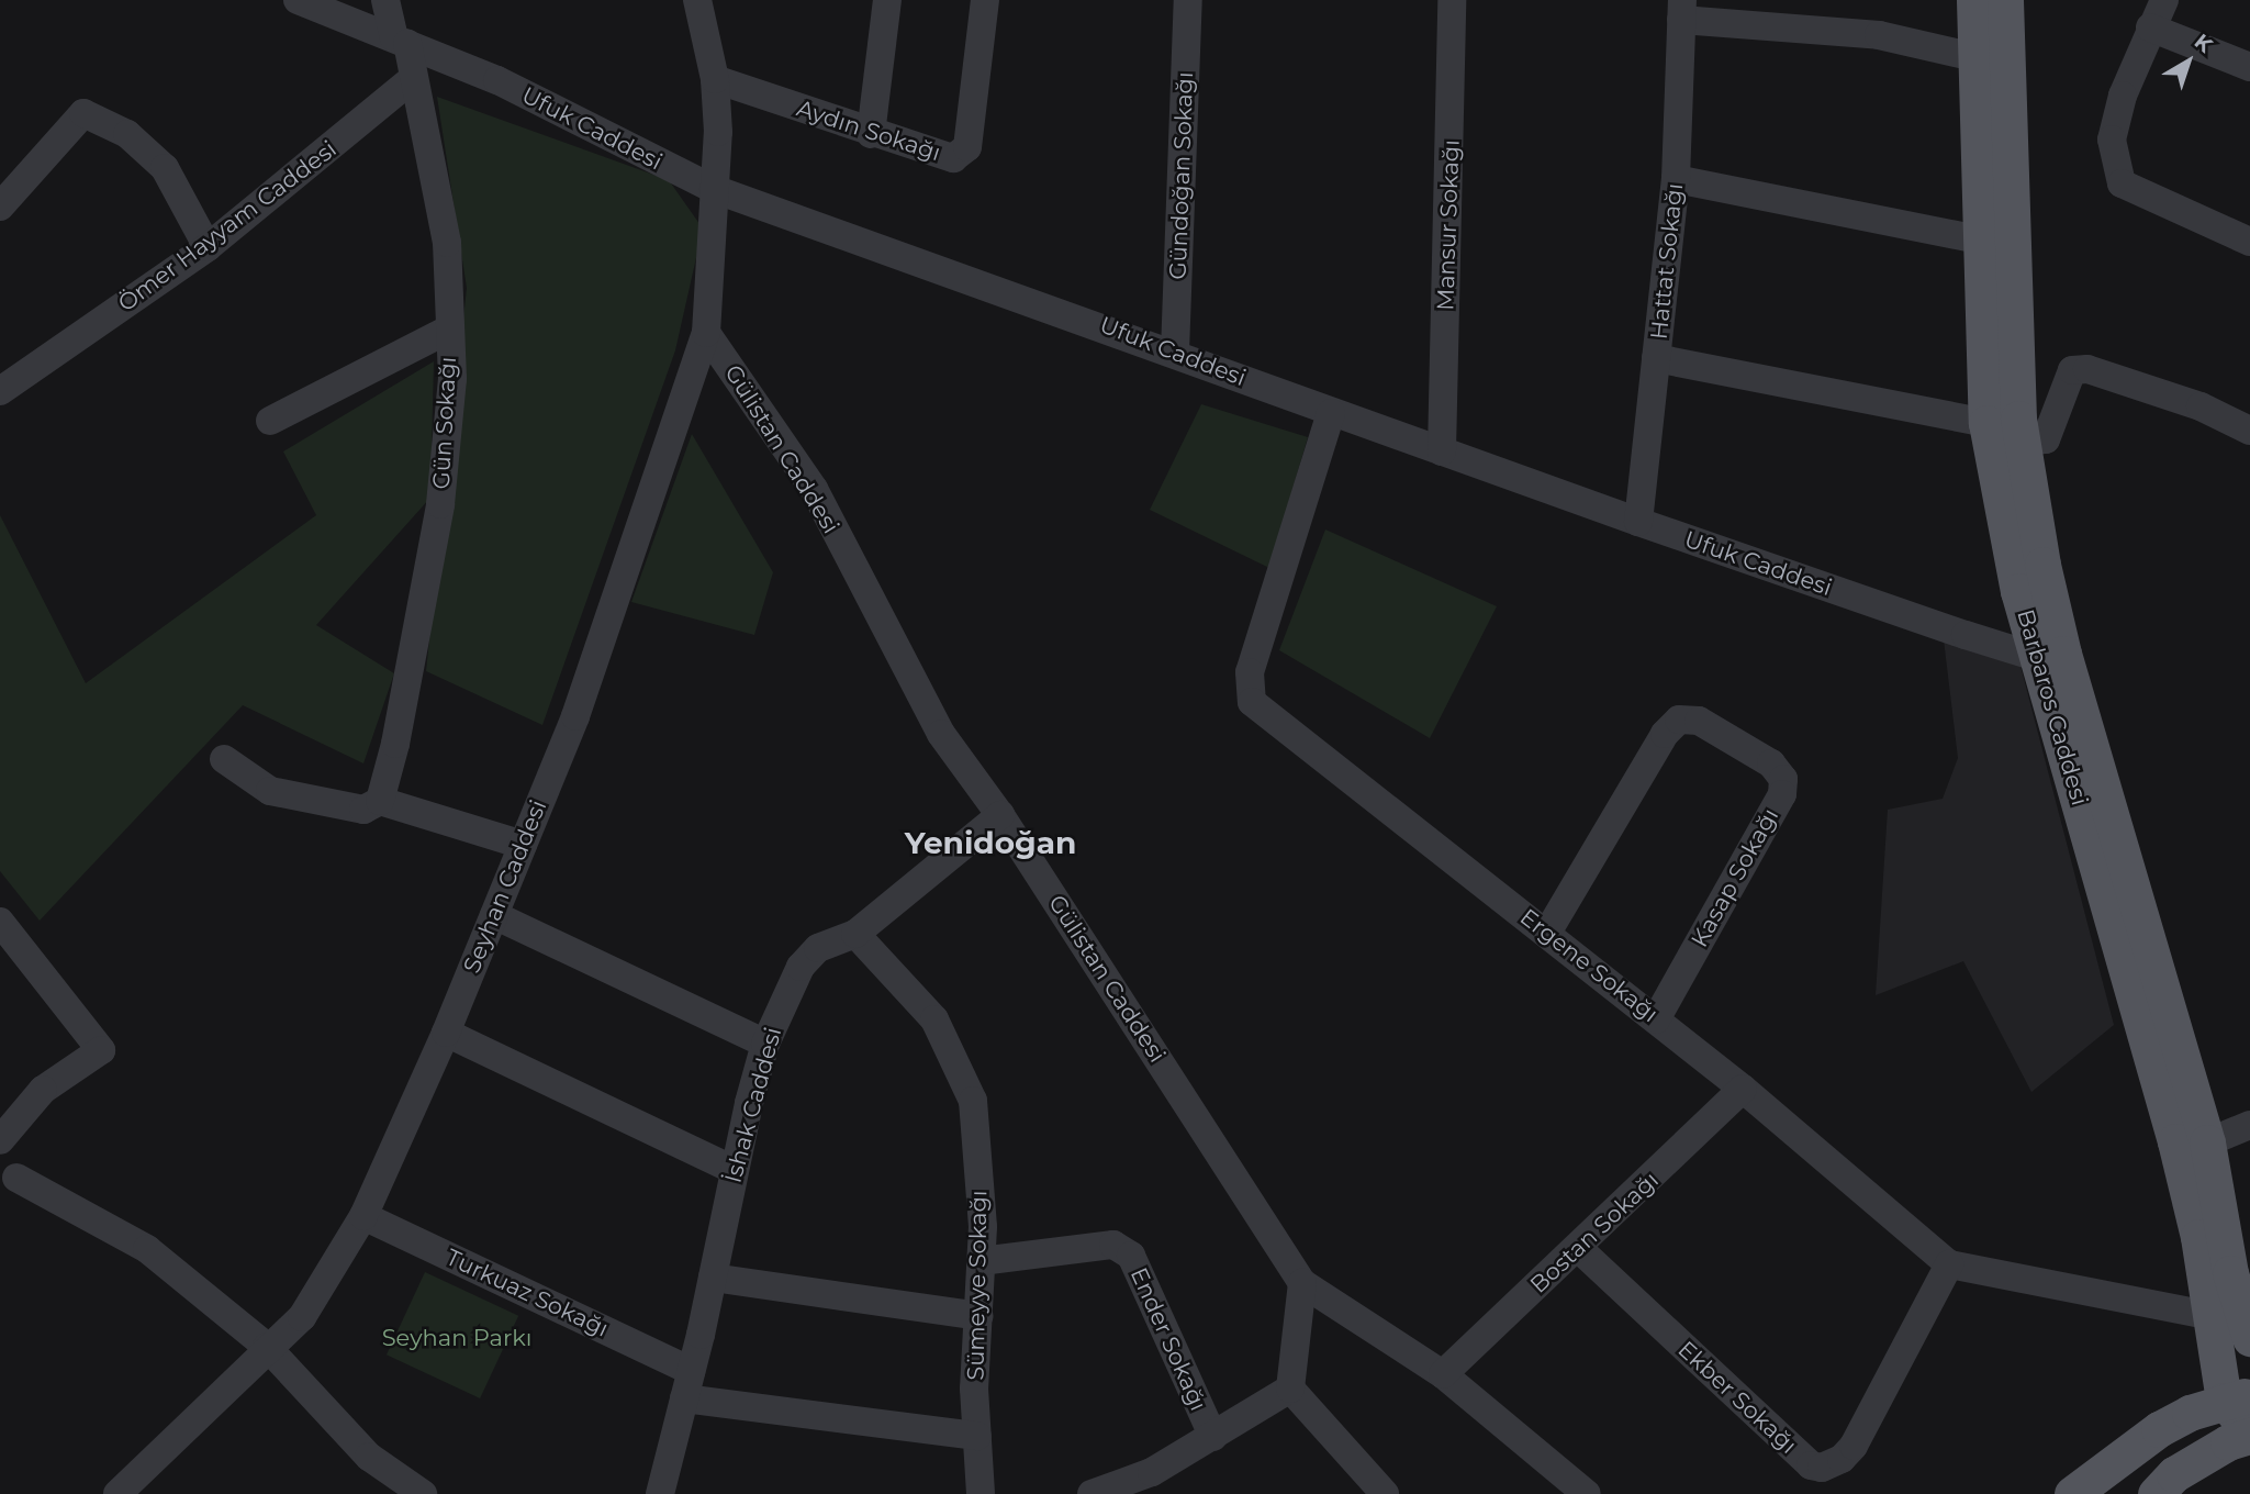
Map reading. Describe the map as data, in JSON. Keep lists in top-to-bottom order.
{
  "streets": {
    "main road": ["Barbaros Caddesi"],
    "street": [
      "Ufuk Caddesi",
      "Aydın Sokağı",
      "Gündoğan Sokağı",
      "Mansur Sokağı",
      "Ömer Hayyam Caddesi",
      "Hattat Sokağı",
      "Gün Sokağı",
      "Gülistan Caddesi",
      "Kasap Sokağı",
      "Seyhan Caddesi",
      "Ergene Sokağı",
      "İshak Caddesi",
      "Bostan Sokağı",
      "Sümeyye Sokağı",
      "Turkuaz Sokağı",
      "Ender Sokağı",
      "Ekber Sokağı"
    ]
  },
  "crossings": [
    ["Ufuk Caddesi", "Gündoğan Sokağı"],
    ["Ufuk Caddesi", "Mansur Sokağı"],
    ["Ufuk Caddesi", "Hattat Sokağı"],
    ["Ufuk Caddesi", "Gün Sokağı"],
    ["Ufuk Caddesi", "Barbaros Caddesi"],
    ["Ufuk Caddesi", "Seyhan Caddesi"],
    ["Ufuk Caddesi", "Ergene Sokağı"],
    ["Aydın Sokağı", "Seyhan Caddesi"],
    ["Ömer Hayyam Caddesi", "Gün Sokağı"],
    ["Gülistan Caddesi", "Seyhan Caddesi"],
    ["Gülistan Caddesi", "İshak Caddesi"],
    ["Gülistan Caddesi", "Bostan Sokağı"],
    ["Barbaros Caddesi", "Ergene Sokağı"],
    ["Kasap Sokağı", "Ergene Sokağı"],
    ["Seyhan Caddesi", "Turkuaz Sokağı"],
    ["Ergene Sokağı", "Bostan Sokağı"],
    ["Ergene Sokağı", "Ekber Sokağı"],
    ["İshak Caddesi", "Sümeyye Sokağı"],
    ["İshak Caddesi", "Turkuaz Sokağı"],
    ["Bostan Sokağı", "Ekber Sokağı"],
    ["Sümeyye Sokağı", "Turkuaz Sokağı"],
    ["Sümeyye Sokağı", "Ender Sokağı"]
  ],
  "districts": ["Yenidoğan"],
  "parks": ["Seyhan Parkı"],
  "north": "top right"
}
